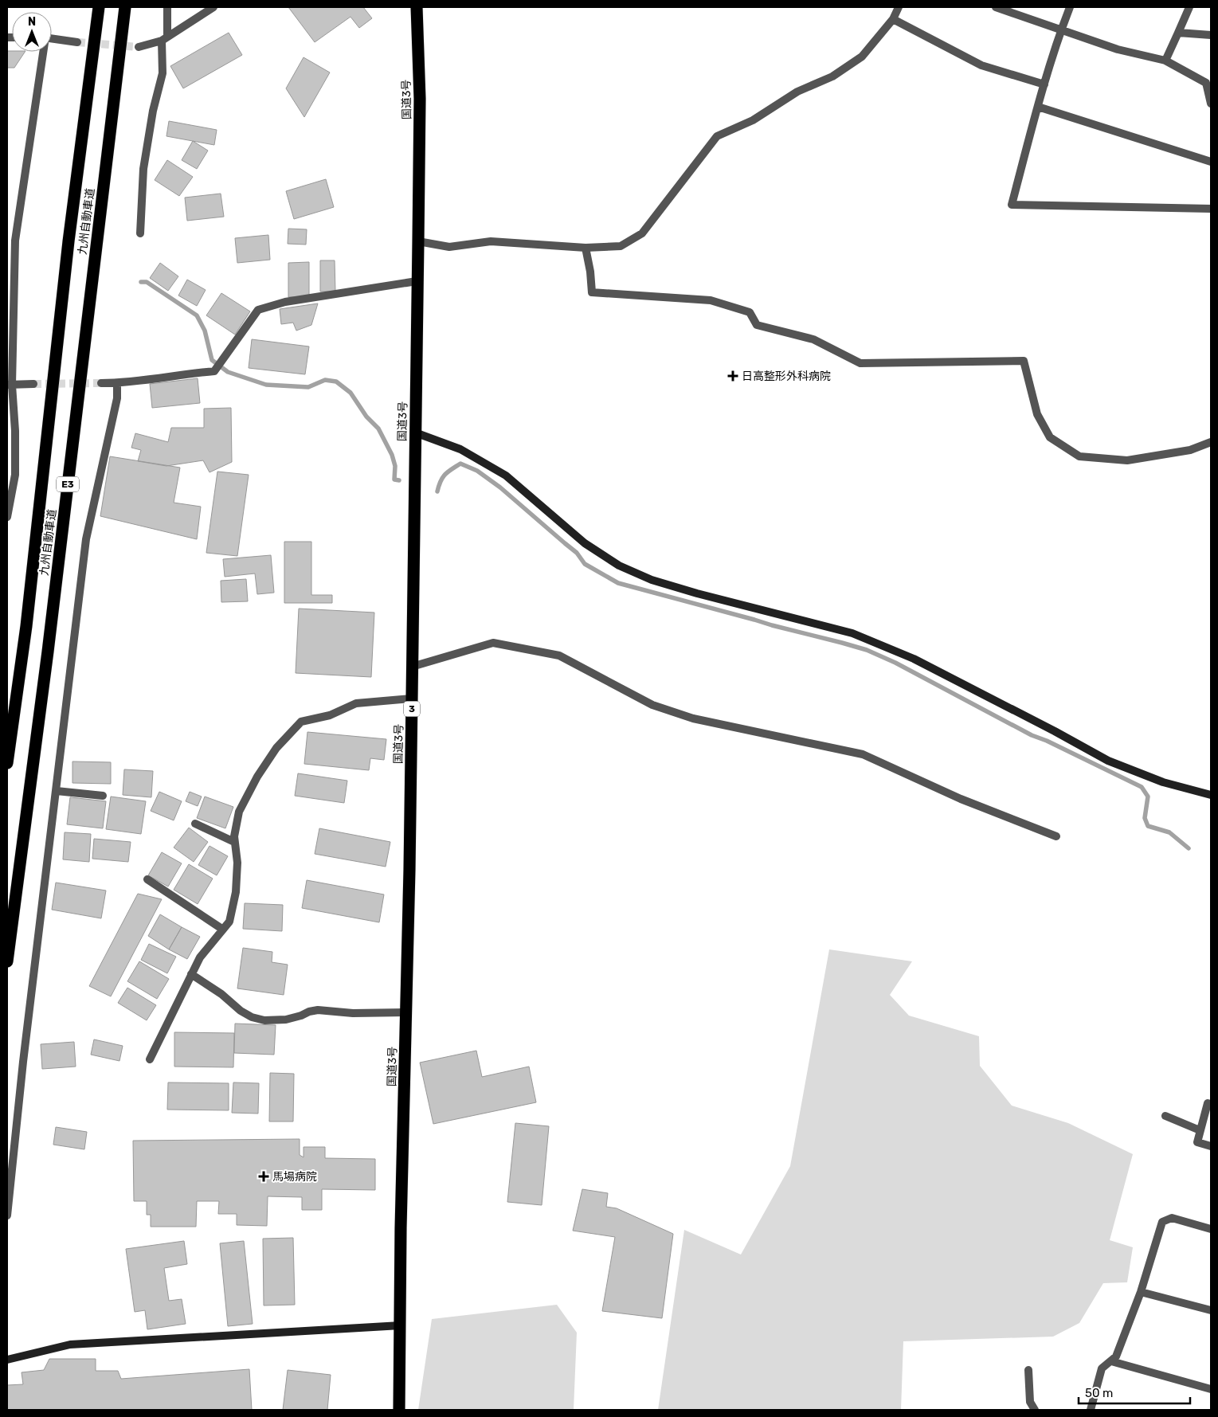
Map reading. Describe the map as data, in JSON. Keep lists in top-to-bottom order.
{
  "streets": {
    "highway": [
      "国道3号",
      "九州自動車道",
      "E3",
      "3"
    ]
  },
  "places": {
    "health": ["日高整形外科病院", "馬場病院"]
  },
  "scale_bar": "50 m",
  "north": "top"
}
